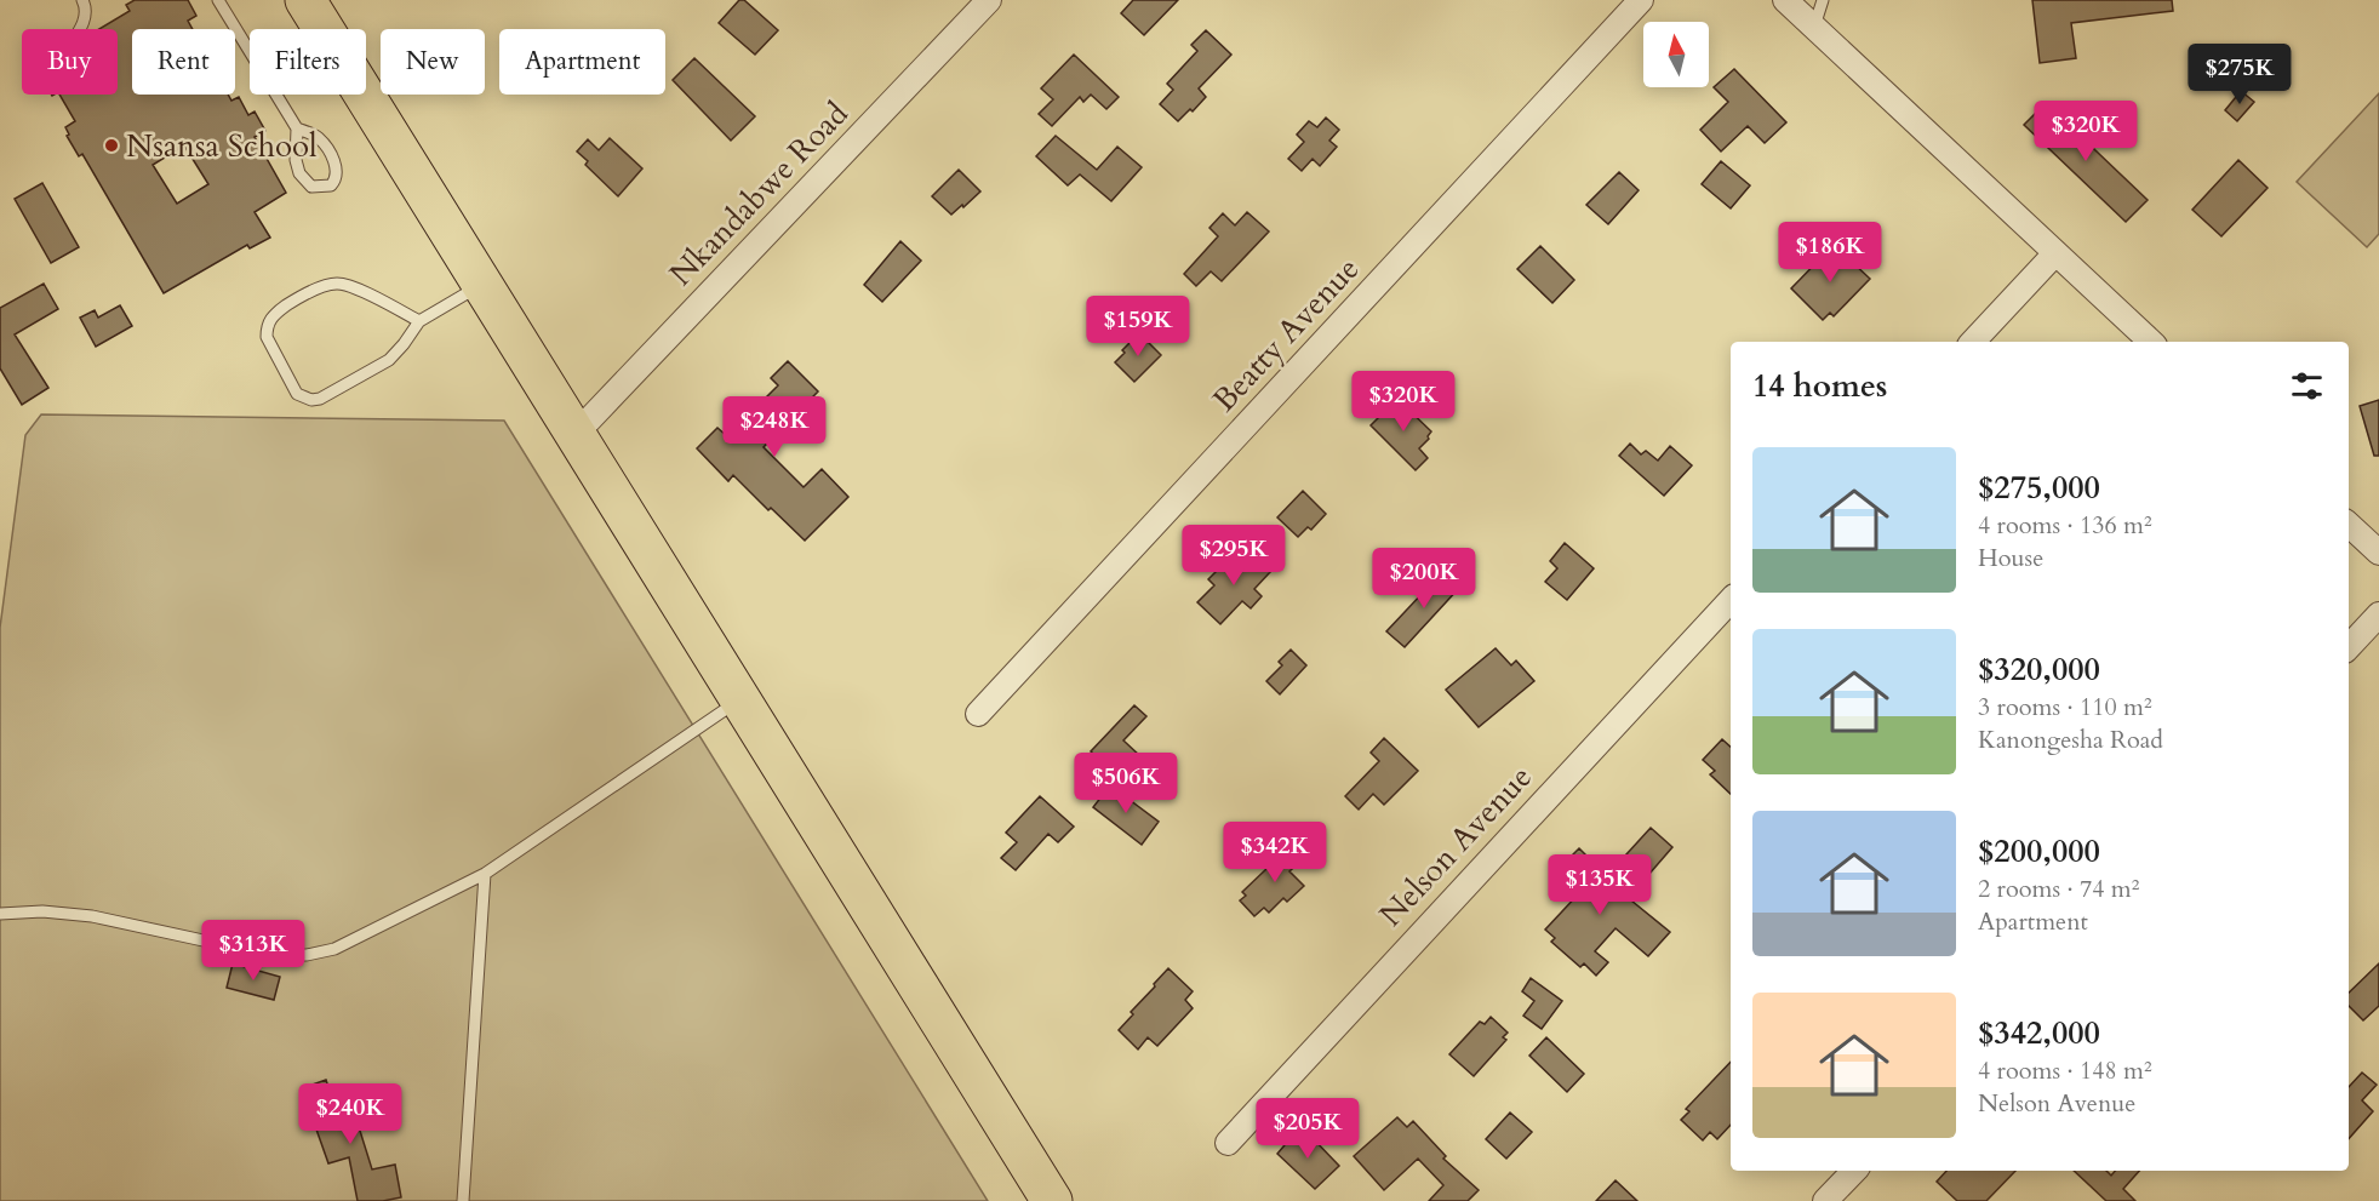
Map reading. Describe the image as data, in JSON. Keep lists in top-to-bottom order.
{
  "streets": {
    "street": ["Nkandabwe Road", "Beatty Avenue", "Nelson Avenue"]
  },
  "places": ["Nsansa School"],
  "north": "top",
  "page": {
    "chip": [
      "Buy",
      "Rent",
      "Filters",
      "New",
      "Apartment"
    ],
    "price": [
      "$275K",
      "$320K",
      "$186K",
      "$159K",
      "$320K",
      "$248K",
      "$295K",
      "$200K",
      "$506K",
      "$342K",
      "$135K",
      "$313K",
      "$240K",
      "$205K"
    ],
    "heading": "14 homes",
    "list": [
      {
        "name": "$275,000",
        "note": "4 rooms · 136 m² · House"
      },
      {
        "name": "$320,000",
        "note": "3 rooms · 110 m² · Kanongesha Road"
      },
      {
        "name": "$200,000",
        "note": "2 rooms · 74 m² · Apartment"
      },
      {
        "name": "$342,000",
        "note": "4 rooms · 148 m² · Nelson Avenue"
      }
    ]
  }
}
